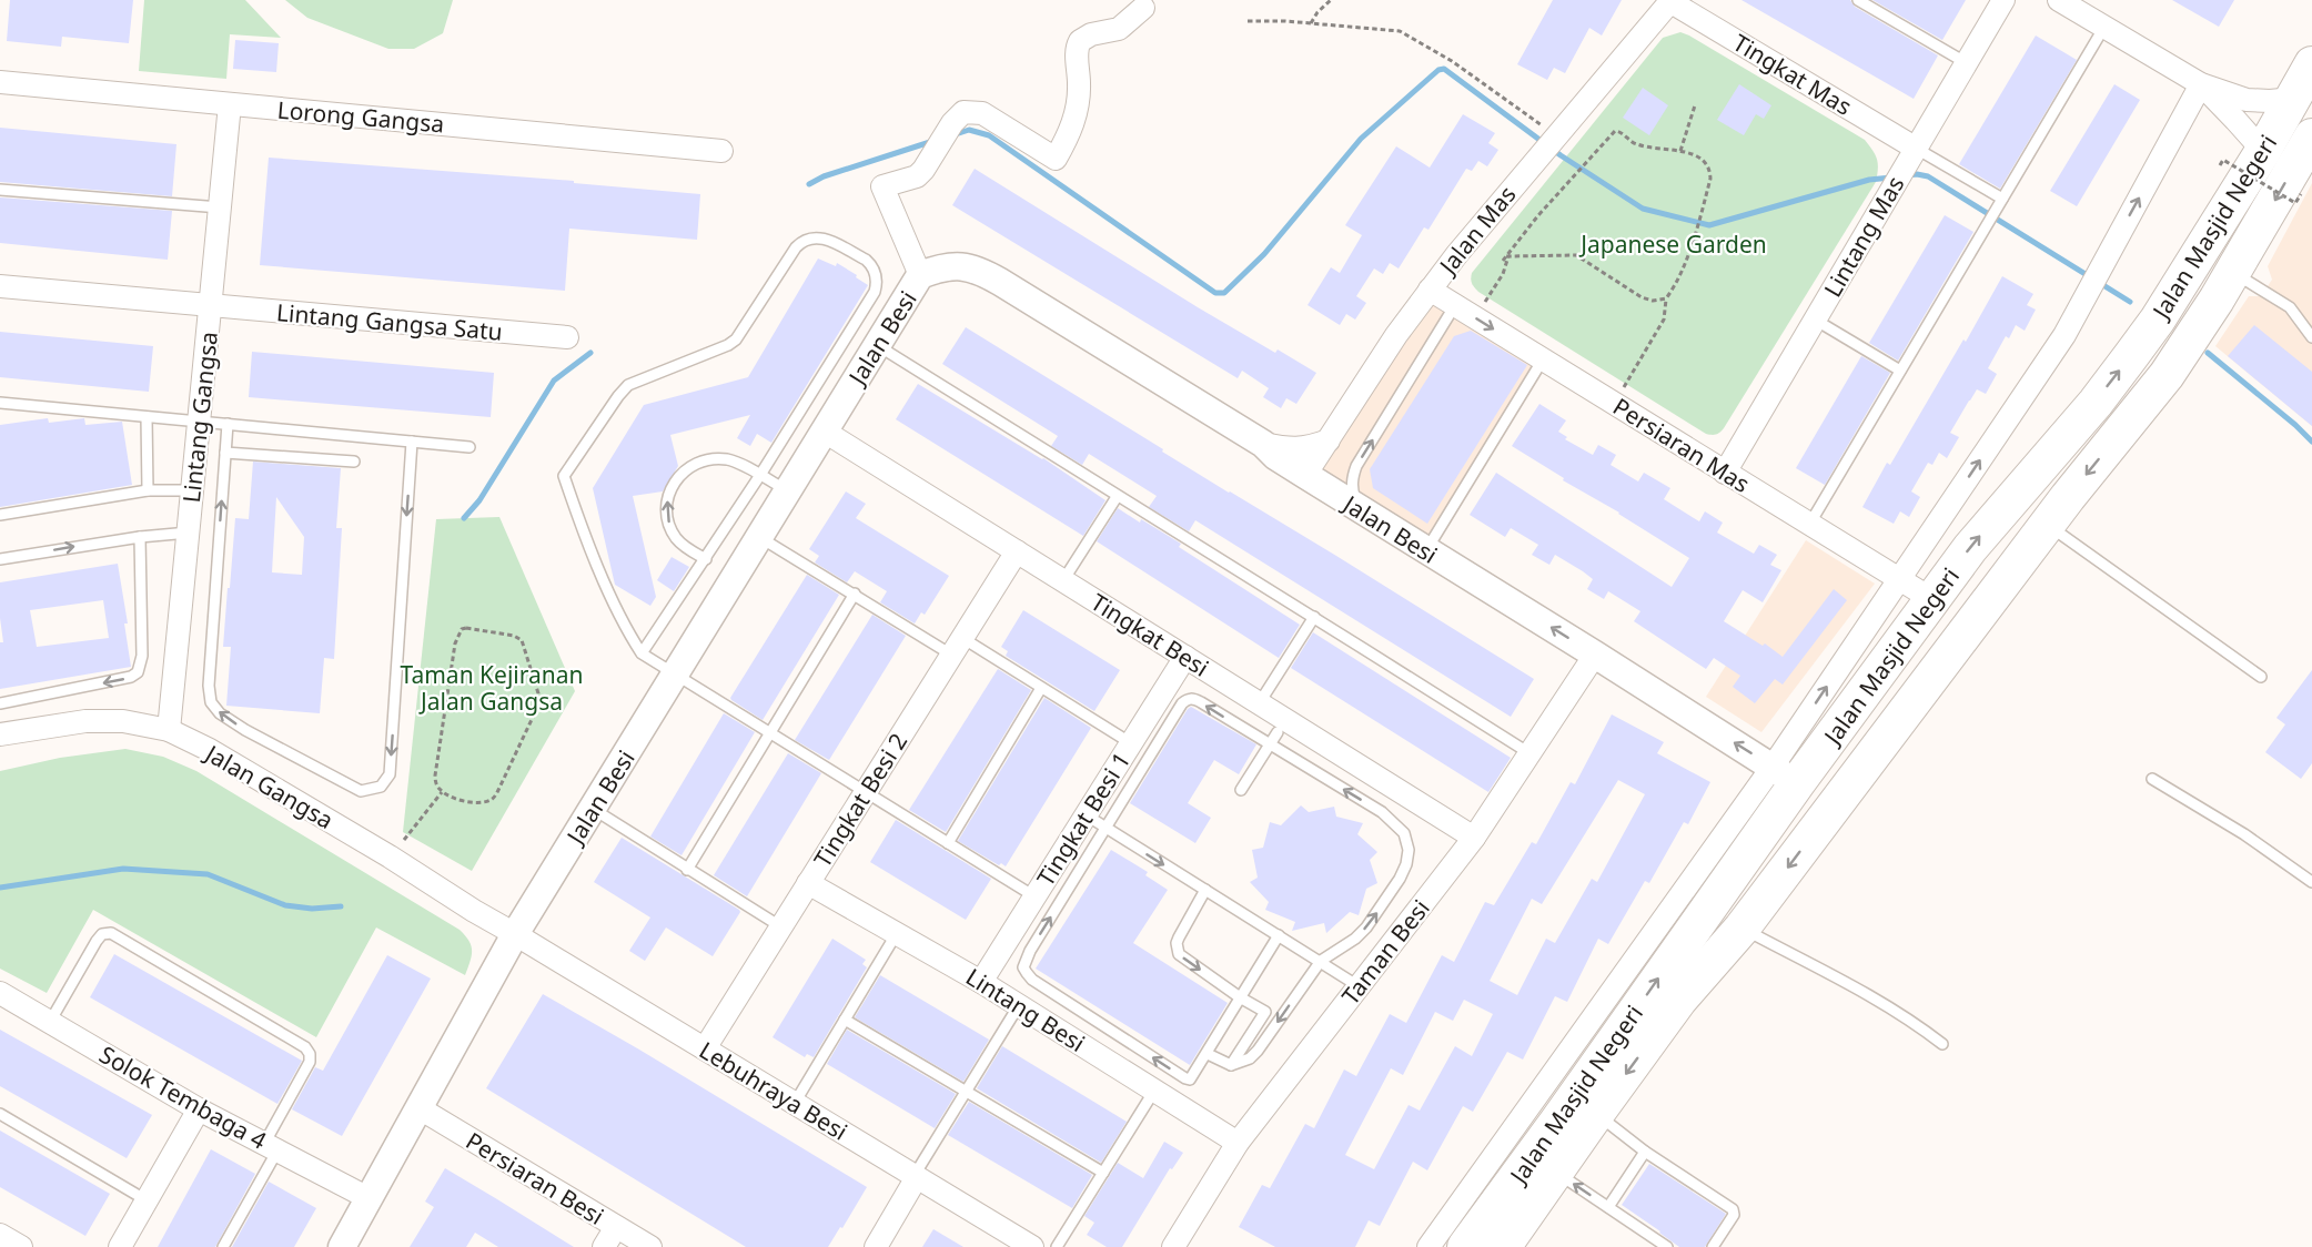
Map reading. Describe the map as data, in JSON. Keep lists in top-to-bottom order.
{
  "streets": {
    "highway": ["Jalan Masjid Negeri"],
    "street": [
      "Tingkat Mas",
      "Lorong Gangsa",
      "Jalan Mas",
      "Lintang Mas",
      "Lintang Gangsa Satu",
      "Jalan Besi",
      "Lintang Gangsa",
      "Persiaran Mas",
      "Tingkat Besi",
      "Jalan Gangsa",
      "Tingkat Besi 2",
      "Tingkat Besi 1",
      "Taman Besi",
      "Lintang Besi",
      "Lebuhraya Besi",
      "Solok Tembaga 4",
      "Persiaran Besi"
    ]
  },
  "crossings": [
    ["Tingkat Mas", "Jalan Mas"],
    ["Tingkat Mas", "Lintang Mas"],
    ["Lorong Gangsa", "Lintang Gangsa"],
    ["Jalan Masjid Negeri", "Jalan Besi"],
    ["Jalan Masjid Negeri", "Persiaran Mas"],
    ["Jalan Mas", "Jalan Besi"],
    ["Jalan Mas", "Persiaran Mas"],
    ["Lintang Mas", "Persiaran Mas"],
    ["Lintang Gangsa Satu", "Lintang Gangsa"],
    ["Jalan Besi", "Tingkat Besi"],
    ["Jalan Besi", "Jalan Gangsa"],
    ["Jalan Besi", "Taman Besi"],
    ["Jalan Besi", "Lebuhraya Besi"],
    ["Jalan Besi", "Solok Tembaga 4"],
    ["Jalan Besi", "Persiaran Besi"],
    ["Lintang Gangsa", "Jalan Gangsa"],
    ["Tingkat Besi", "Tingkat Besi 2"],
    ["Tingkat Besi", "Tingkat Besi 1"],
    ["Tingkat Besi", "Taman Besi"],
    ["Jalan Gangsa", "Lebuhraya Besi"],
    ["Tingkat Besi 2", "Lintang Besi"],
    ["Tingkat Besi 2", "Lebuhraya Besi"],
    ["Tingkat Besi 1", "Lintang Besi"],
    ["Taman Besi", "Lintang Besi"]
  ],
  "parks": ["Japanese Garden", "Taman Kejiranan Jalan Gangsa"]
}
